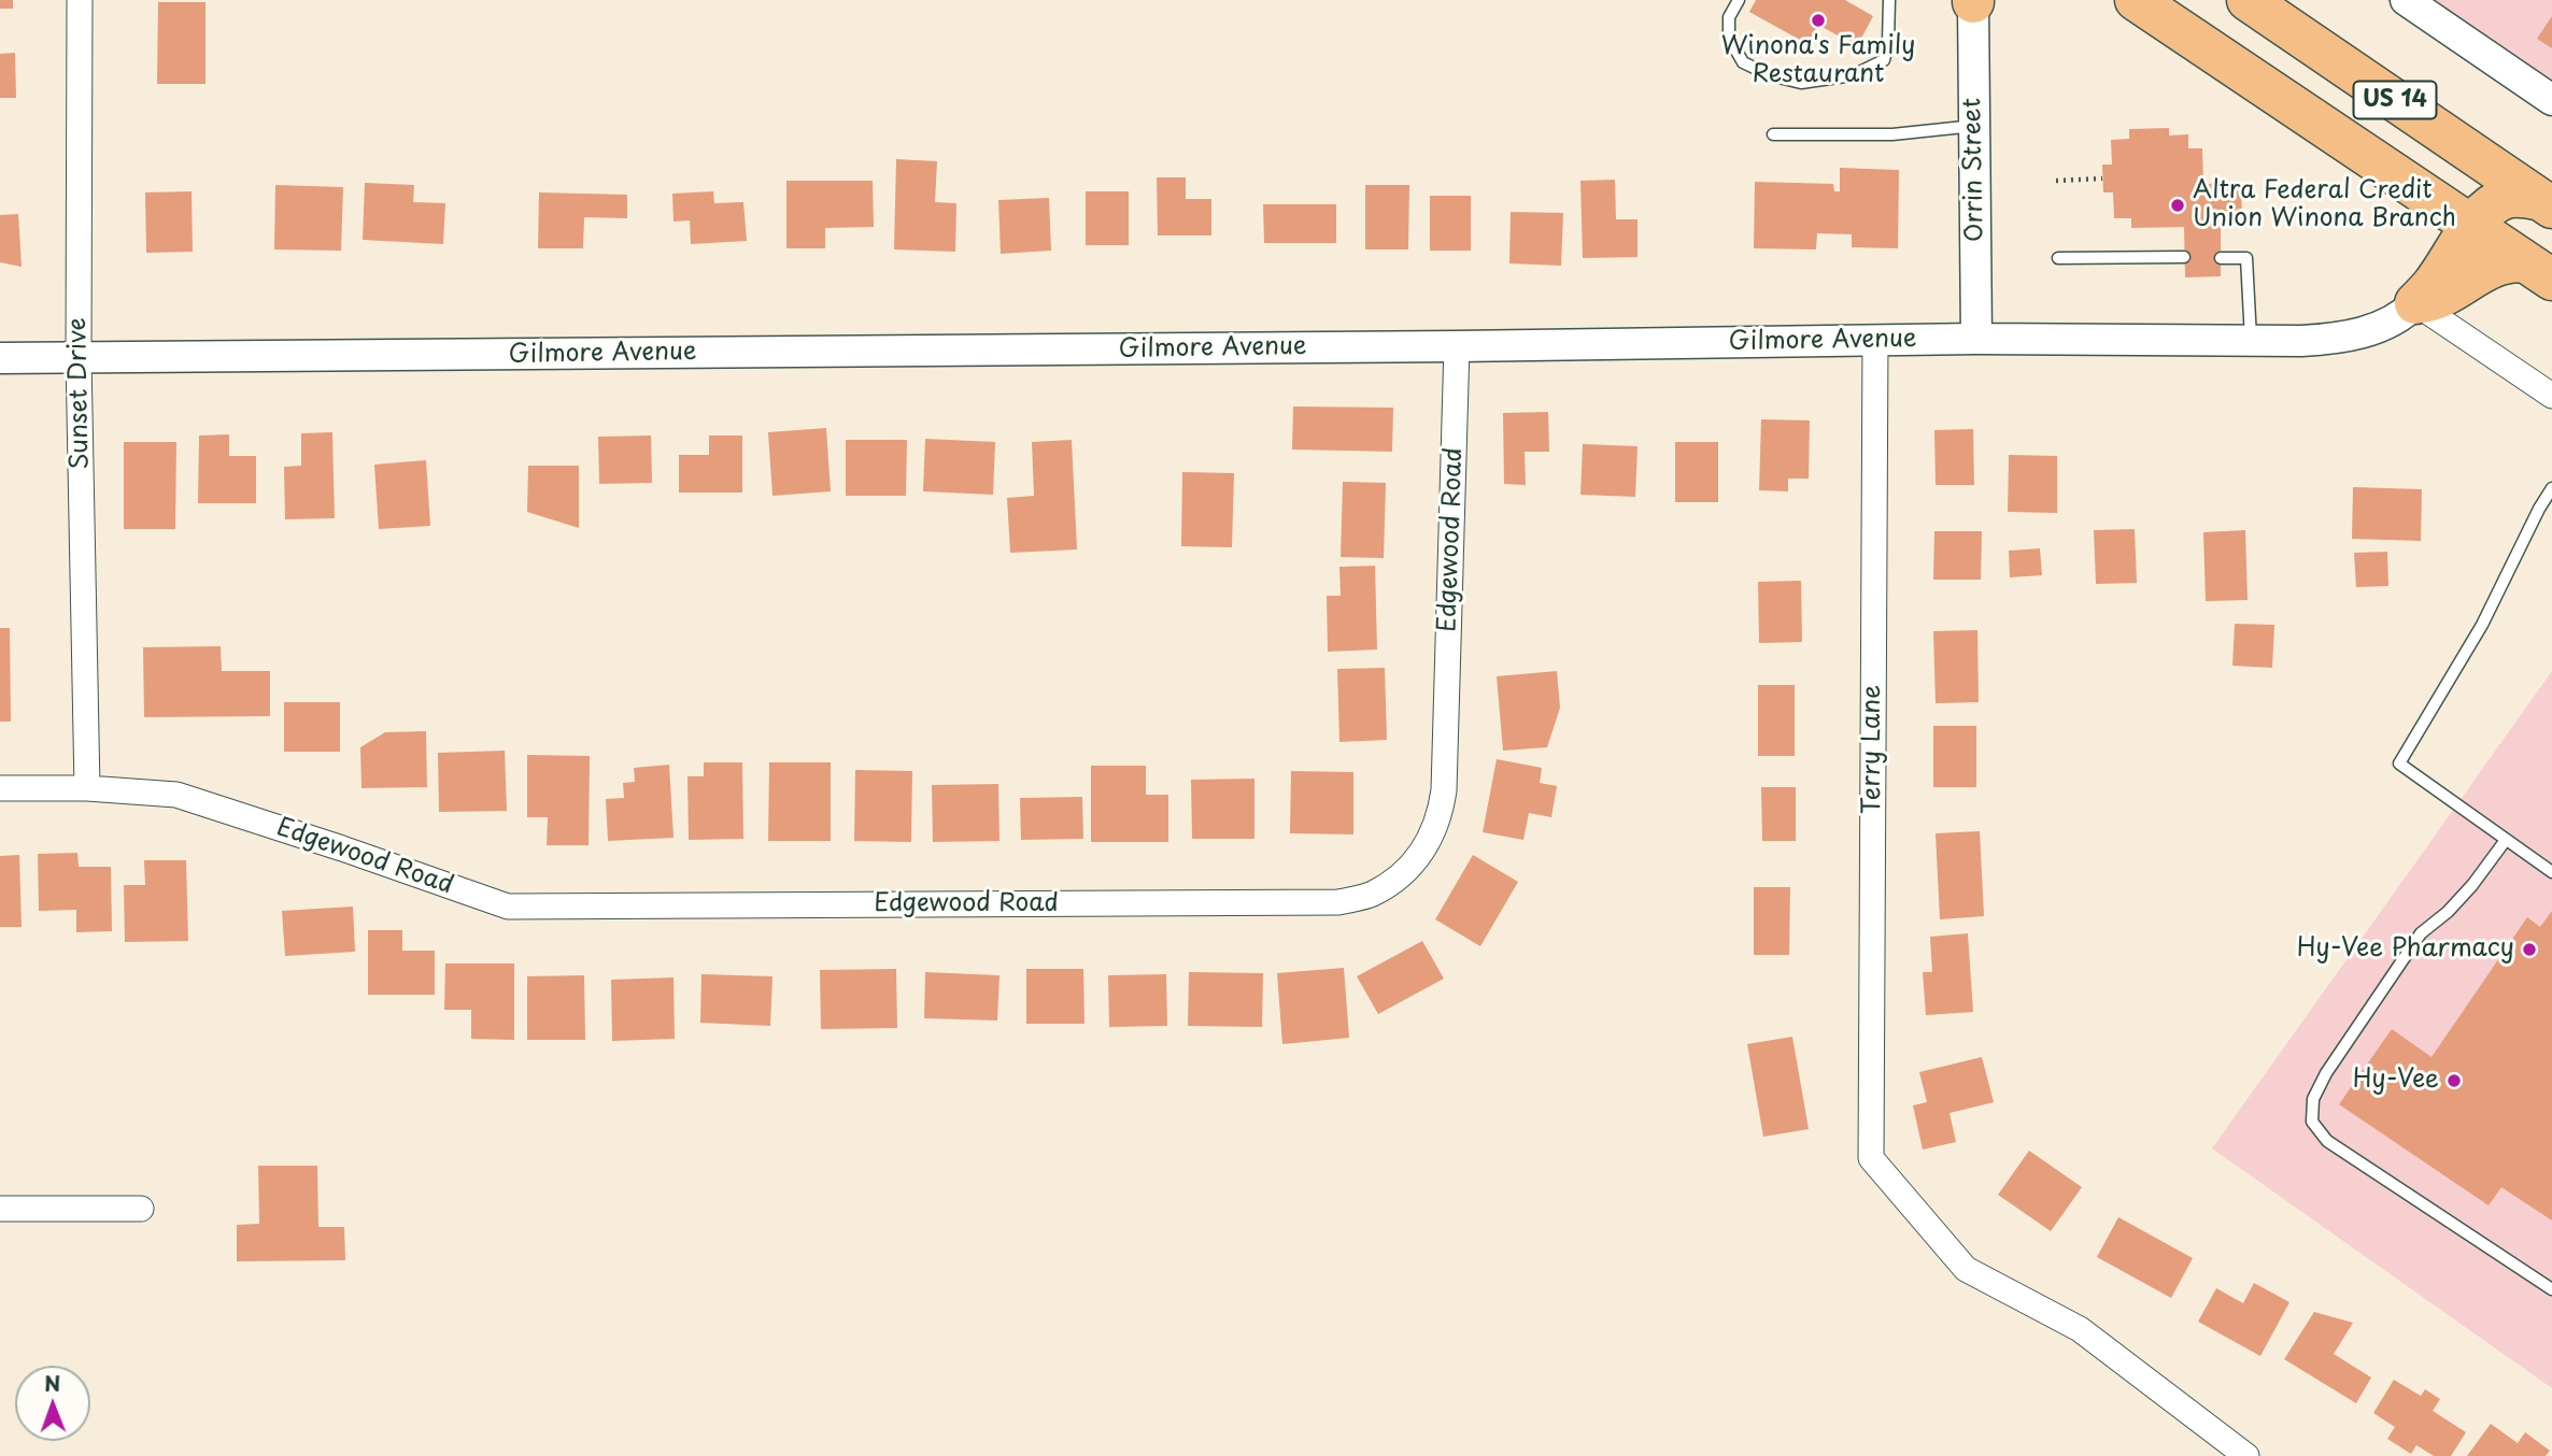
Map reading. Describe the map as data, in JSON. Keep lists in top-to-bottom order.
{
  "streets": {
    "highway": ["US 14"],
    "street": [
      "Orrin Street",
      "Gilmore Avenue",
      "Sunset Drive",
      "Edgewood Road",
      "Terry Lane"
    ]
  },
  "crossings": [
    ["Orrin Street", "Gilmore Avenue"],
    ["Gilmore Avenue", "Sunset Drive"],
    ["Gilmore Avenue", "Edgewood Road"],
    ["Gilmore Avenue", "Terry Lane"],
    ["Sunset Drive", "Edgewood Road"]
  ],
  "places": [
    "Winona's Family Restaurant",
    "Altra Federal Credit Union Winona Branch",
    "Hy-Vee Pharmacy",
    "Hy-Vee"
  ],
  "north": "top"
}
